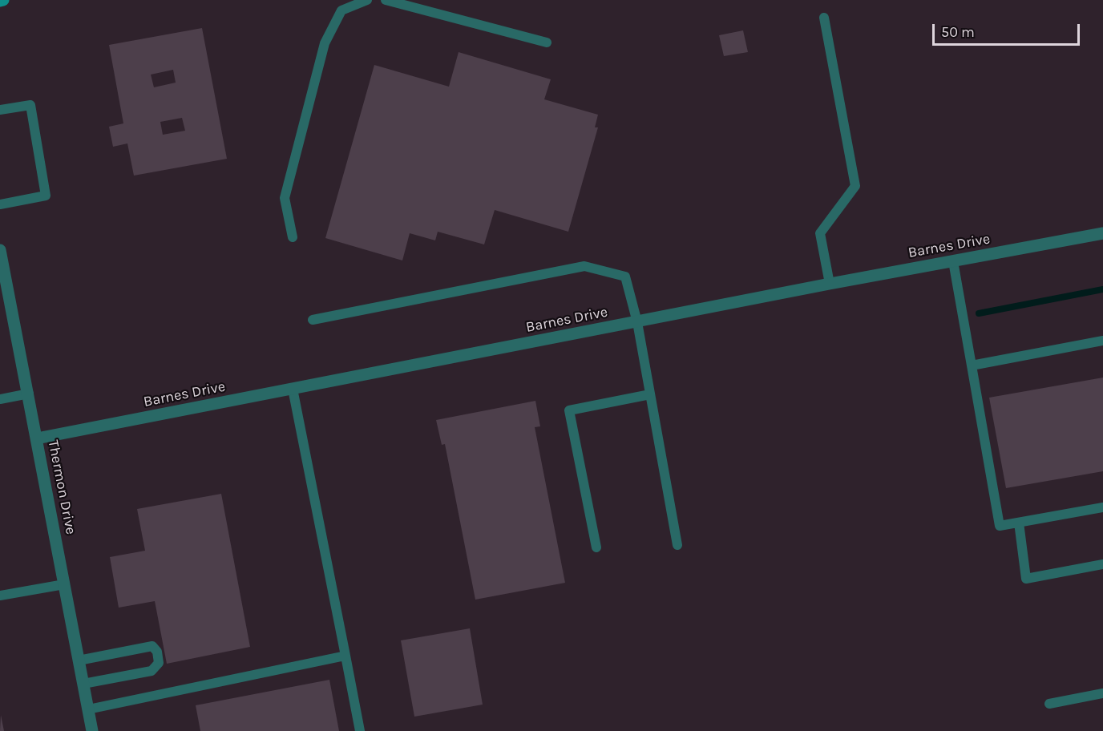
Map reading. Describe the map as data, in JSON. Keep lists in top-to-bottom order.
{
  "streets": {
    "street": ["Barnes Drive", "Thermon Drive"]
  },
  "crossings": [
    ["Barnes Drive", "Thermon Drive"]
  ],
  "scale_bar": "50 m"
}
